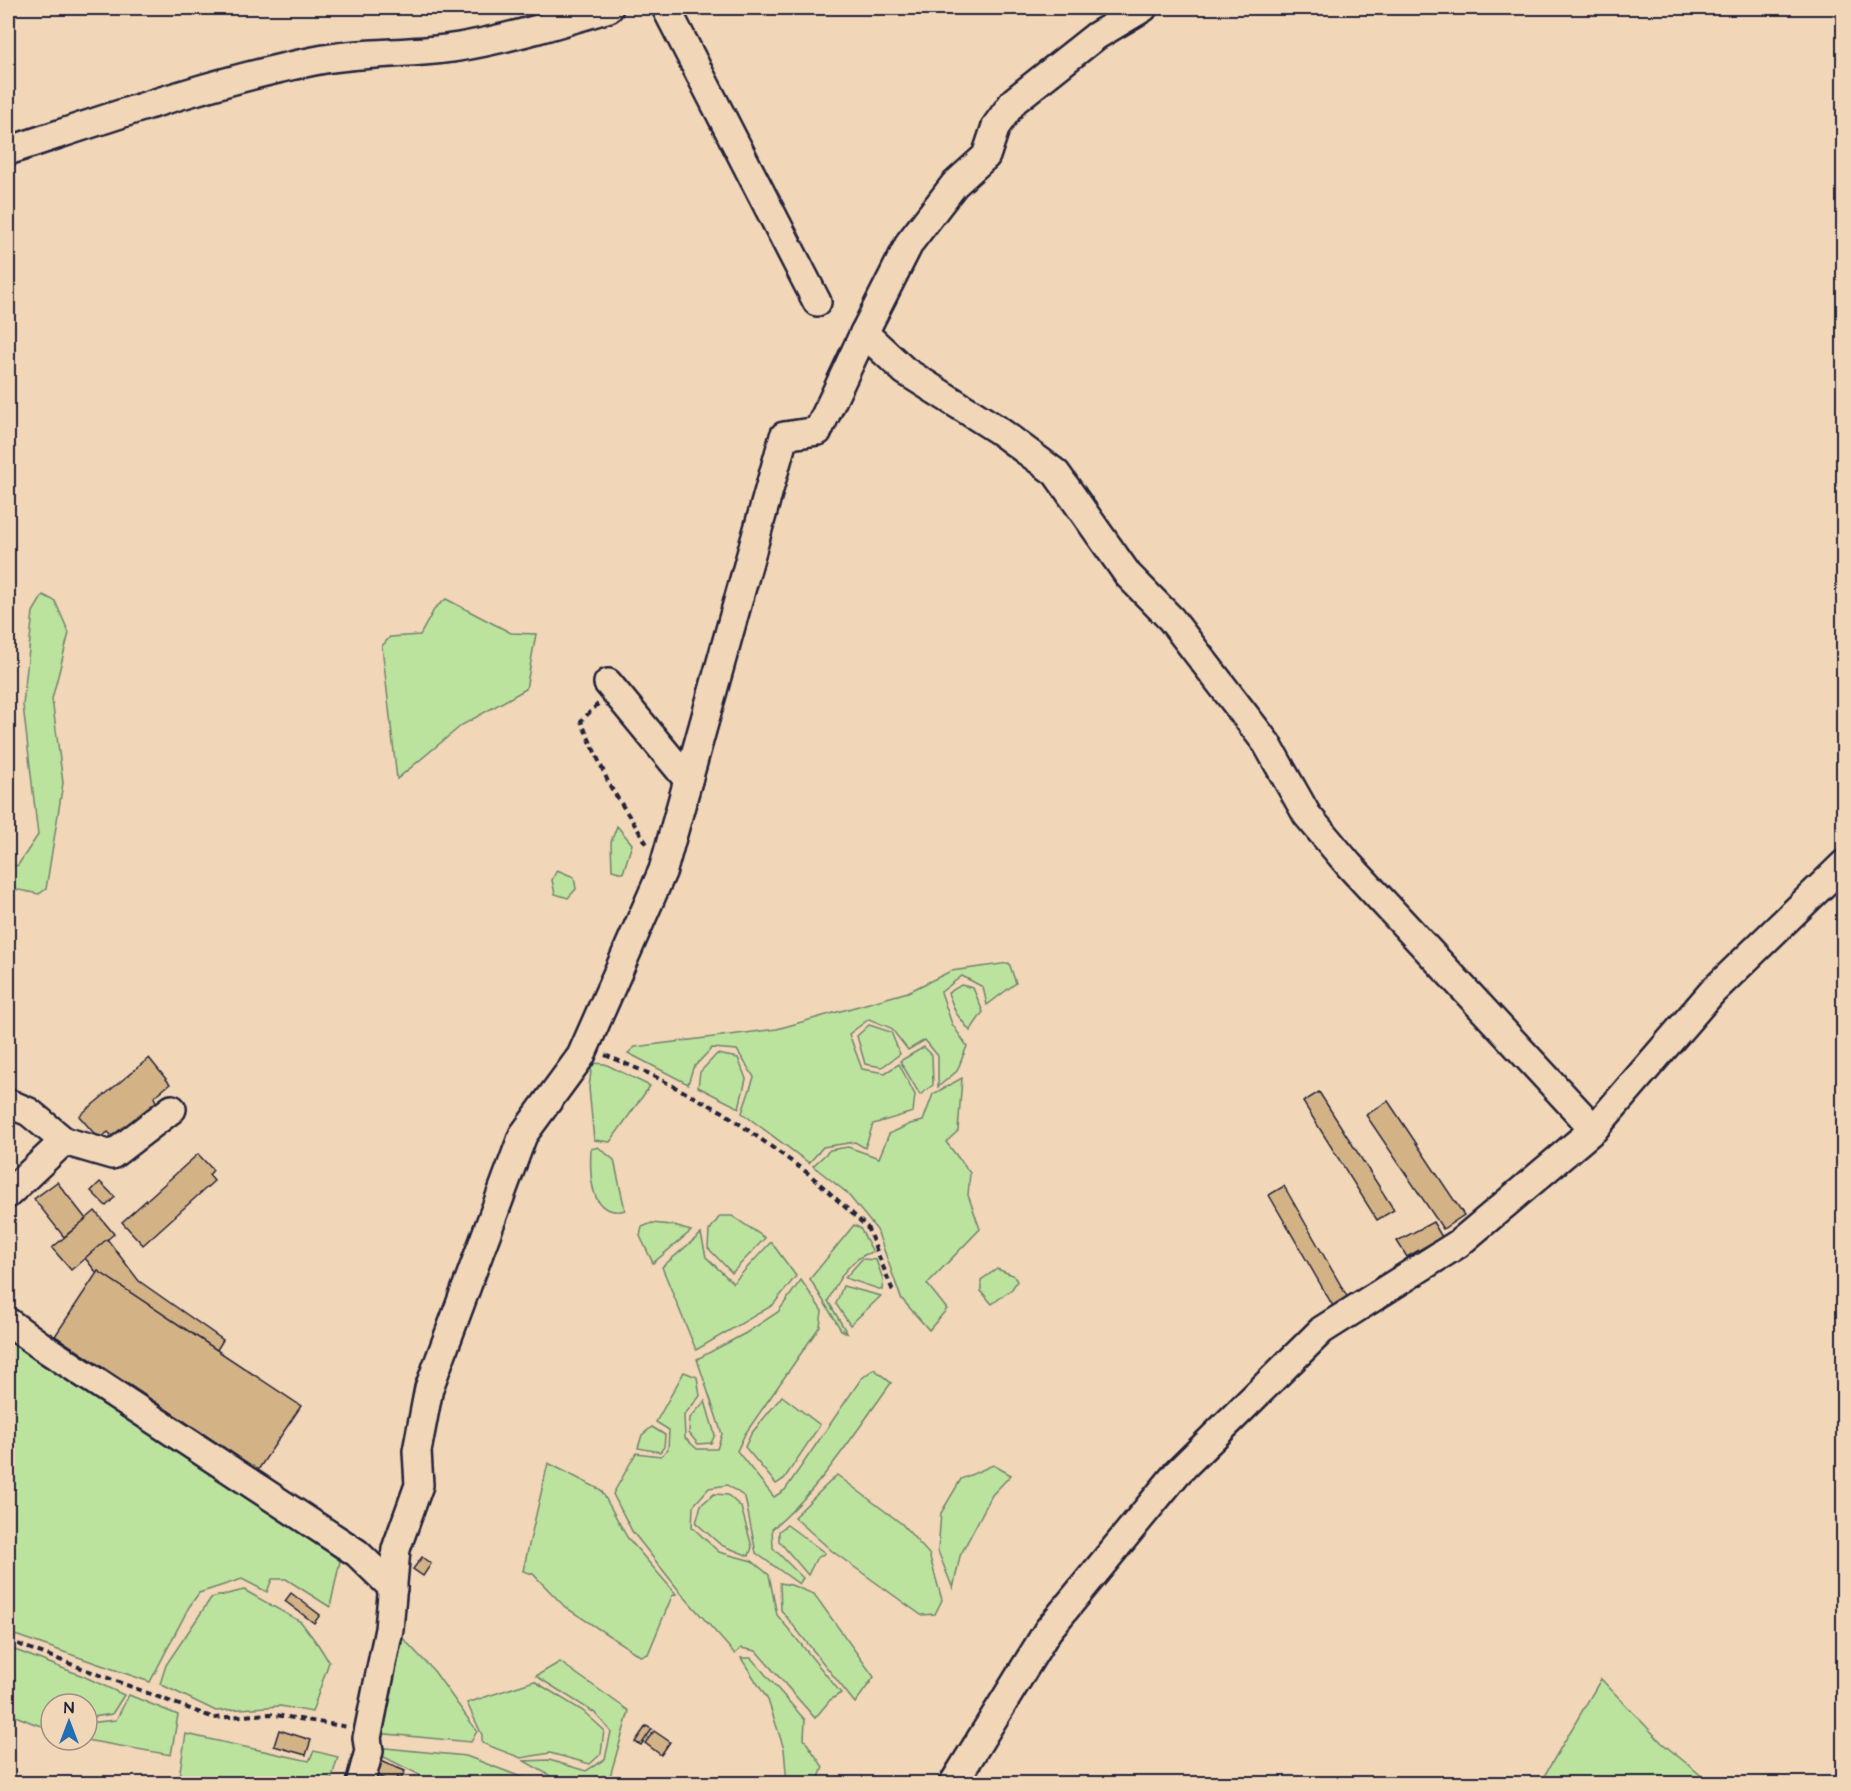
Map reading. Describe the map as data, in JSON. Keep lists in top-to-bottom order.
{
  "north": "top"
}
